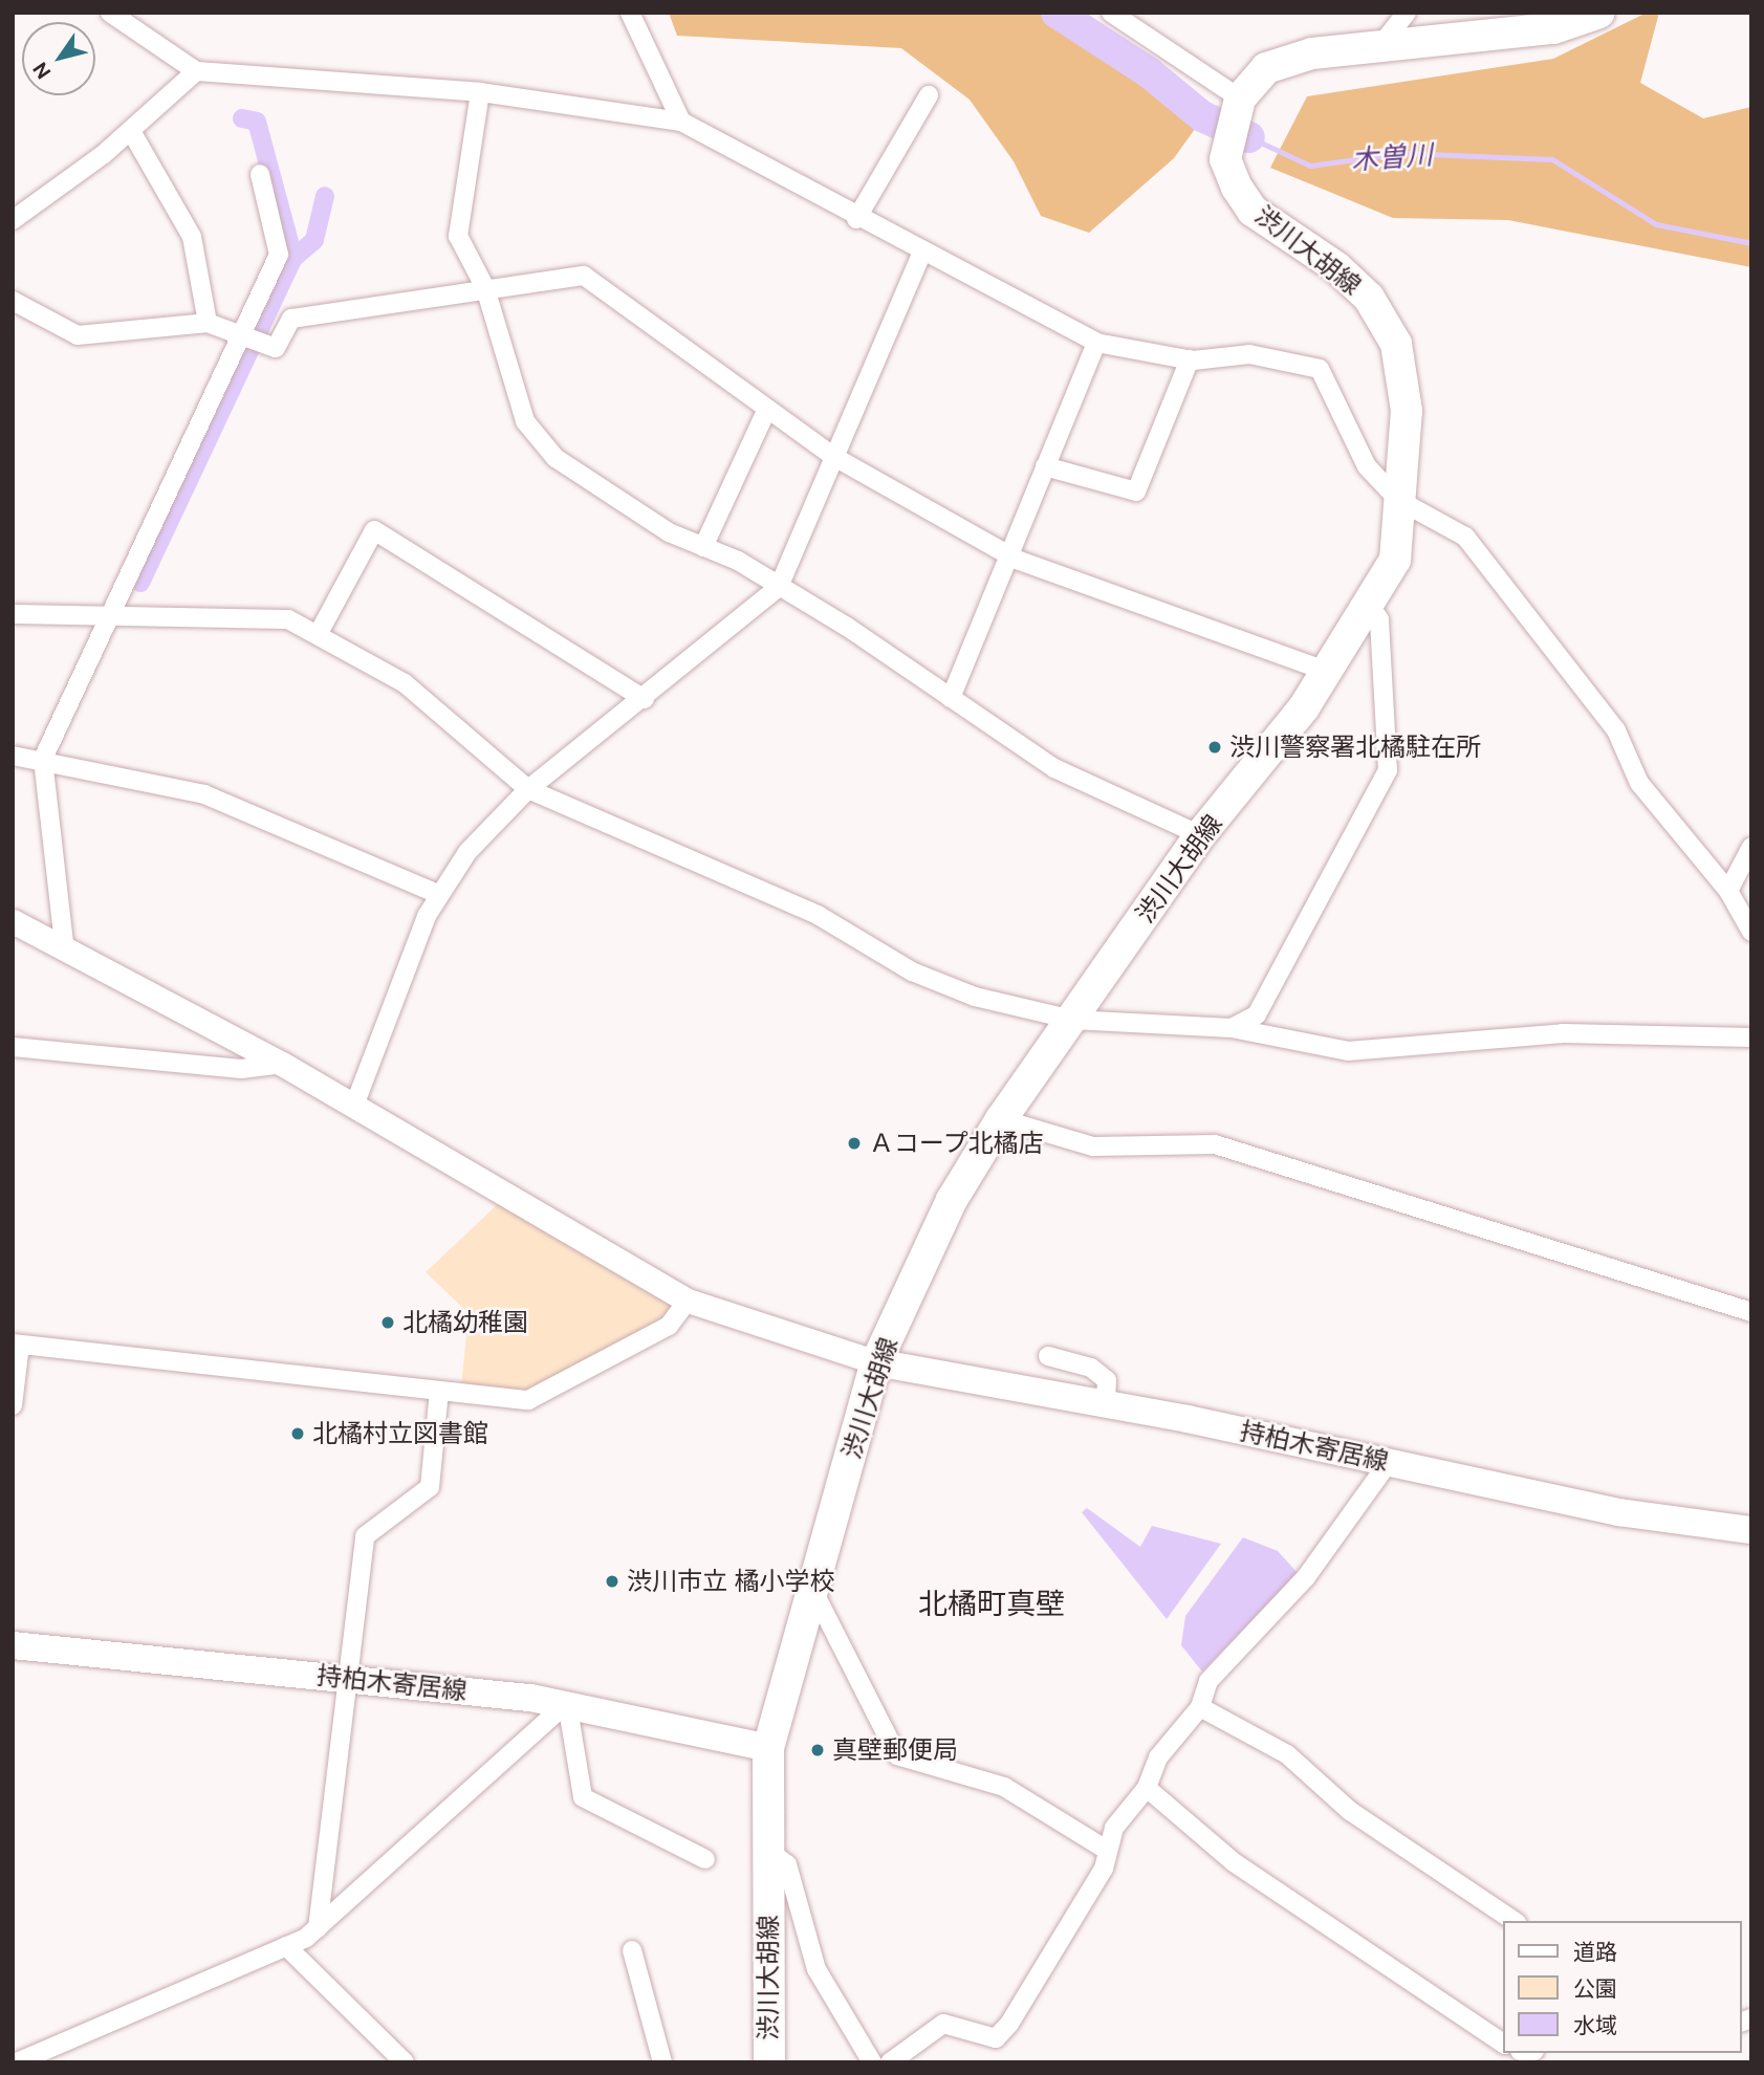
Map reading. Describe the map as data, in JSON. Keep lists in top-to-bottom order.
{
  "streets": {
    "main road": ["渋川大胡線", "持柏木寄居線"]
  },
  "crossings": [
    ["渋川大胡線", "持柏木寄居線"]
  ],
  "districts": ["北橘町真壁"],
  "water": ["木曽川"],
  "places": [
    "渋川警察署北橘駐在所",
    "Ａコープ北橘店",
    "北橘幼稚園",
    "北橘村立図書館",
    "渋川市立 橘小学校",
    "真壁郵便局"
  ],
  "legend": ["道路", "公園", "水域"],
  "north": "bottom left"
}
